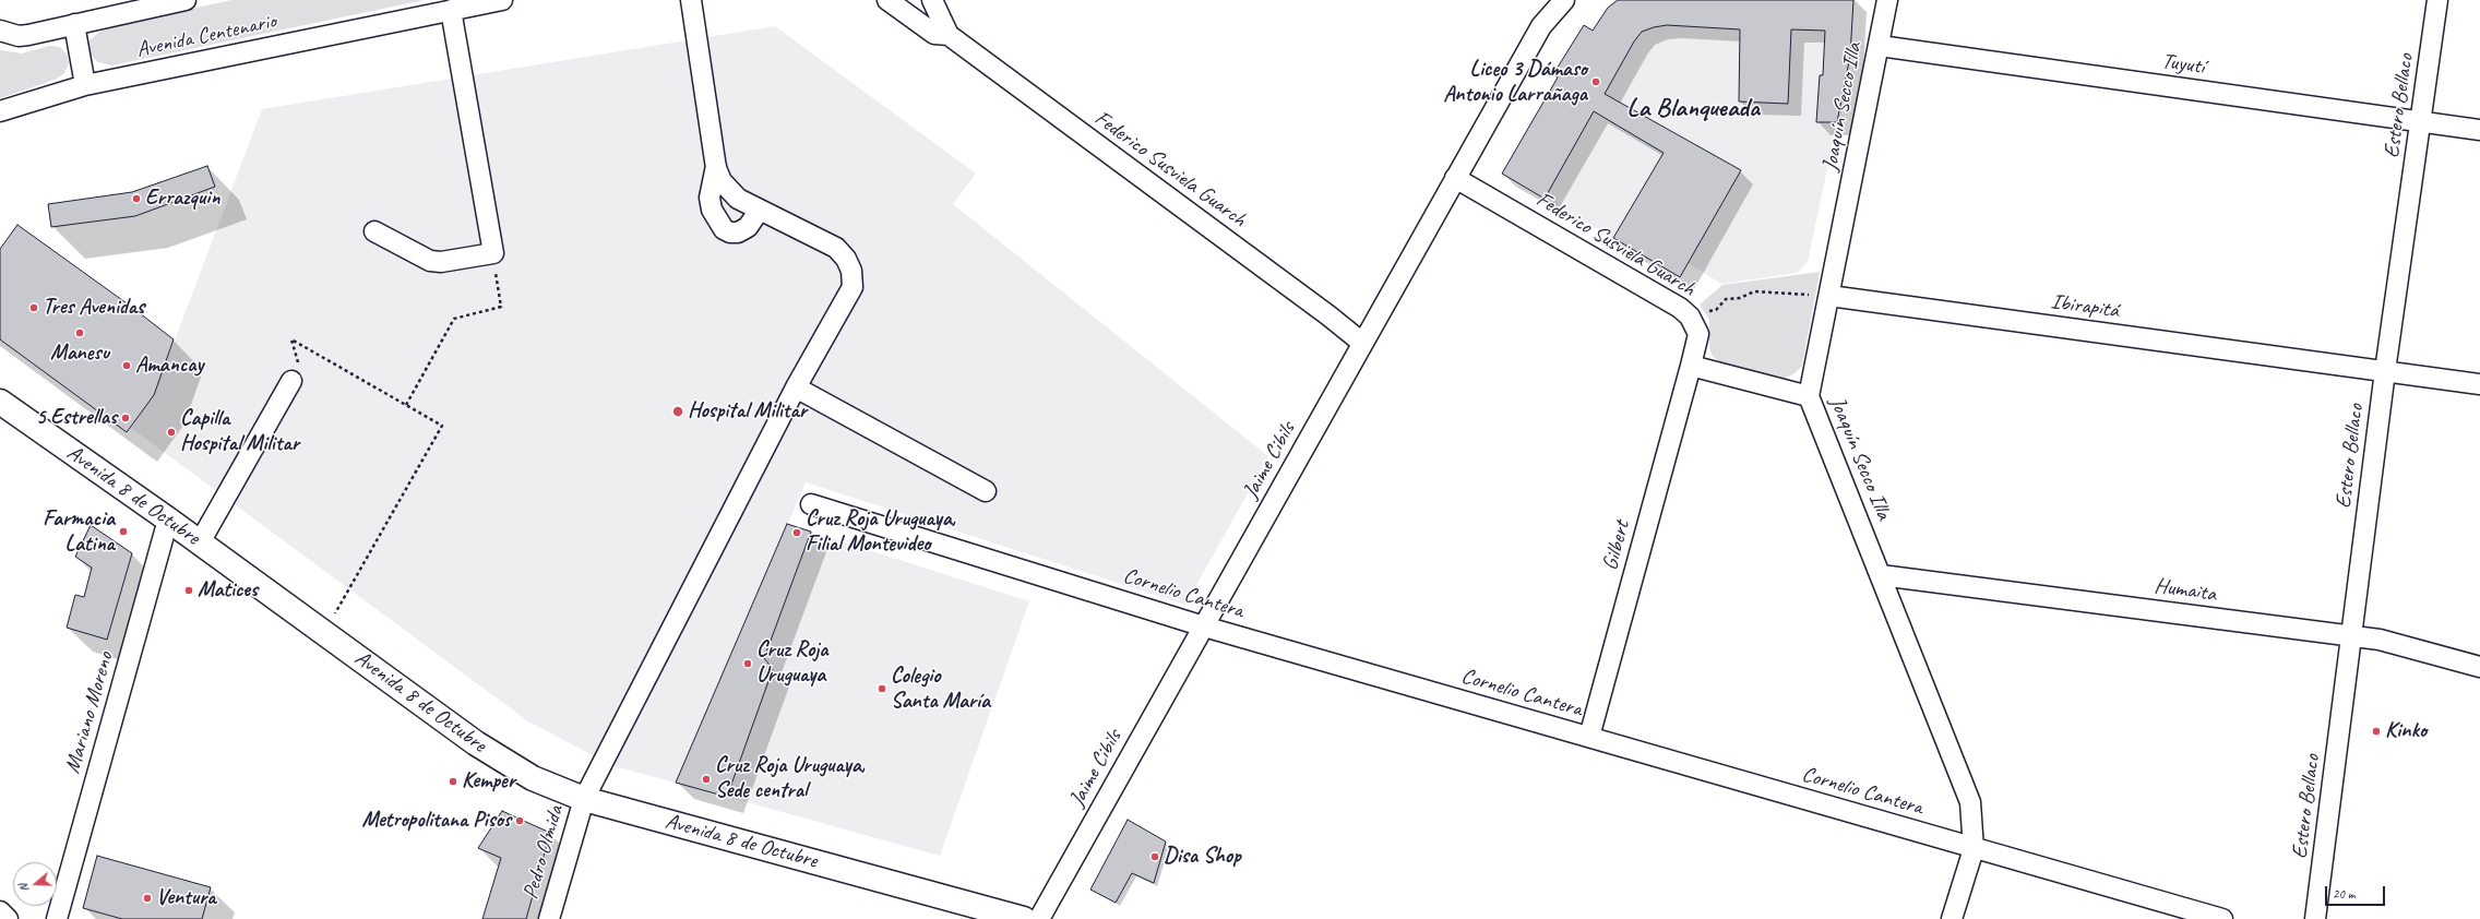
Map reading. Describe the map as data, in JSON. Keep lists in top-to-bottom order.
{
  "streets": {
    "main road": ["Avenida 8 de Octubre"],
    "street": [
      "Avenida Centenario",
      "Tuyutí",
      "Estero Bellaco",
      "Joaquín Secco Illa",
      "Federico Susviela Guarch",
      "Ibirapitá",
      "Jaime Cibils",
      "Gilbert",
      "Humaita",
      "Cornelio Cantera",
      "Mariano Moreno",
      "Pedro Olmida"
    ]
  },
  "crossings": [
    ["Tuyutí", "Estero Bellaco"],
    ["Tuyutí", "Joaquín Secco Illa"],
    ["Estero Bellaco", "Ibirapitá"],
    ["Estero Bellaco", "Humaita"],
    ["Joaquín Secco Illa", "Ibirapitá"],
    ["Joaquín Secco Illa", "Humaita"],
    ["Joaquín Secco Illa", "Cornelio Cantera"],
    ["Federico Susviela Guarch", "Jaime Cibils"],
    ["Federico Susviela Guarch", "Gilbert"],
    ["Jaime Cibils", "Cornelio Cantera"],
    ["Avenida 8 de Octubre", "Mariano Moreno"],
    ["Avenida 8 de Octubre", "Pedro Olmida"],
    ["Gilbert", "Cornelio Cantera"]
  ],
  "districts": ["La Blanqueada"],
  "places": [
    "Liceo 3 Dámaso Antonio Larrañaga",
    "Errazquin",
    "Tres Avenidas",
    "Manesu",
    "Amancay",
    "Hospital Militar",
    "5 Estrellas",
    "Capilla Hospital Militar",
    "Farmacia Latina",
    "Cruz Roja Uruguaya, Filial Montevideo",
    "Matices",
    "Cruz Roja Uruguaya",
    "Colegio Santa María",
    "Kinko",
    "Cruz Roja Uruguaya, Sede central",
    "Kemper",
    "Metropolitana Pisos",
    "Disa Shop",
    "Ventura"
  ],
  "scale_bar": "20 m",
  "north": "left"
}
